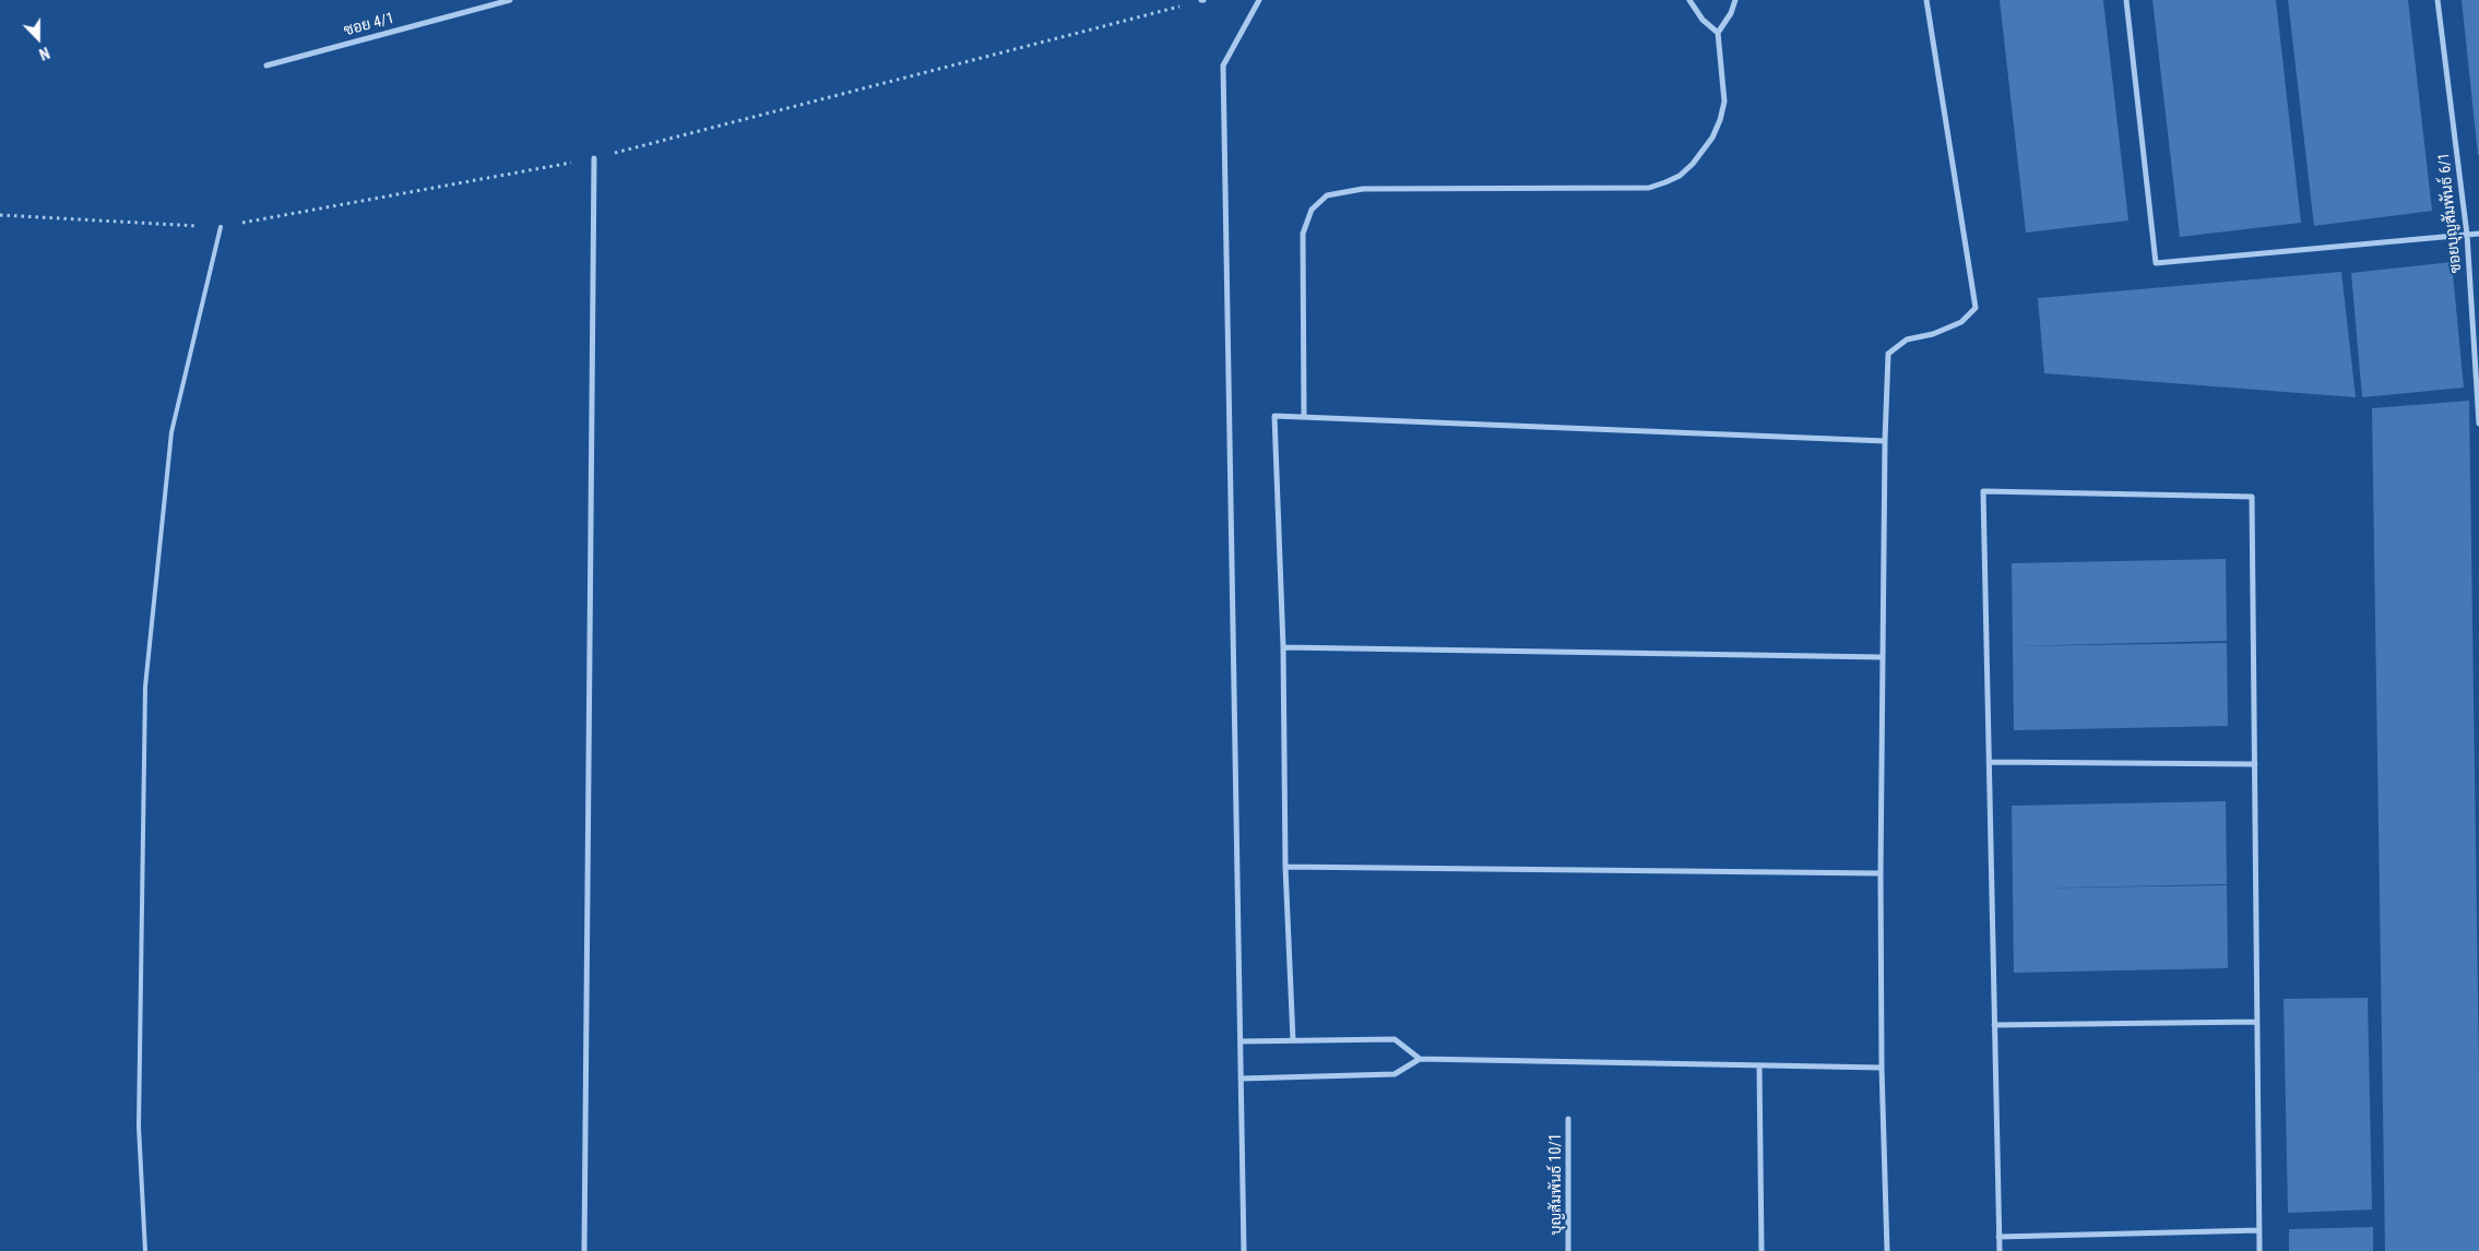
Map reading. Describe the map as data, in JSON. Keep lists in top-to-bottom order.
{
  "streets": {
    "street": ["ซอย 4/1", "ซอยบุญสัมพันธ์ 6/1", "บุญสัมพันธ์ 10/1"]
  },
  "north": "bottom"
}
